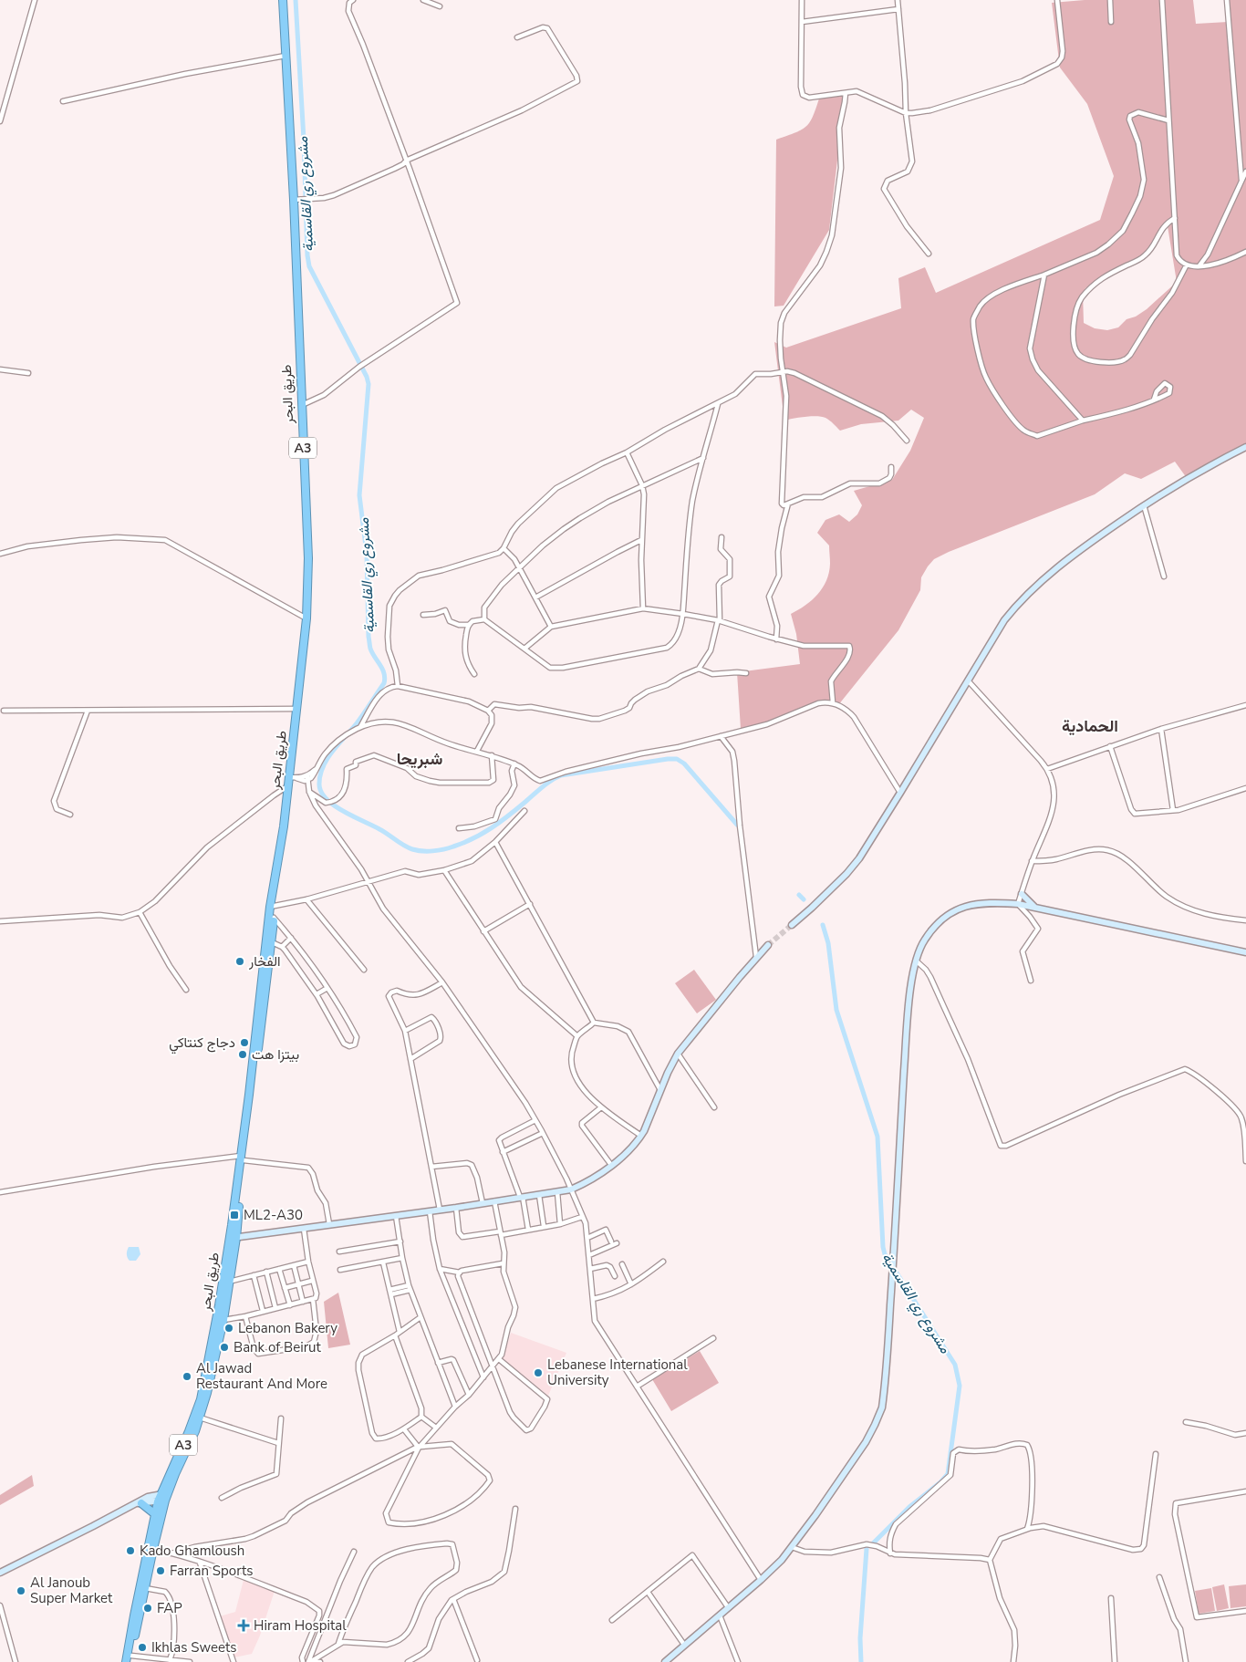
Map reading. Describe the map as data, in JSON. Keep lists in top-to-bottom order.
{
  "streets": {
    "highway": ["طريق البحر", "A3"]
  },
  "districts": ["الحمادية", "شبريحا"],
  "water": ["مشروع ري القاسمية"],
  "places": {
    "other": [
      "الفخار",
      "دجاج كنتاكي",
      "بيتزا هت",
      "Lebanon Bakery",
      "Bank of Beirut",
      "Lebanese International University",
      "Al Jawad Restaurant And More",
      "Kado Ghamloush",
      "Farran Sports",
      "Al Janoub Super Market",
      "FAP",
      "Ikhlas Sweets"
    ],
    "transit": ["ML2-A30"],
    "health": ["Hiram Hospital"]
  }
}
